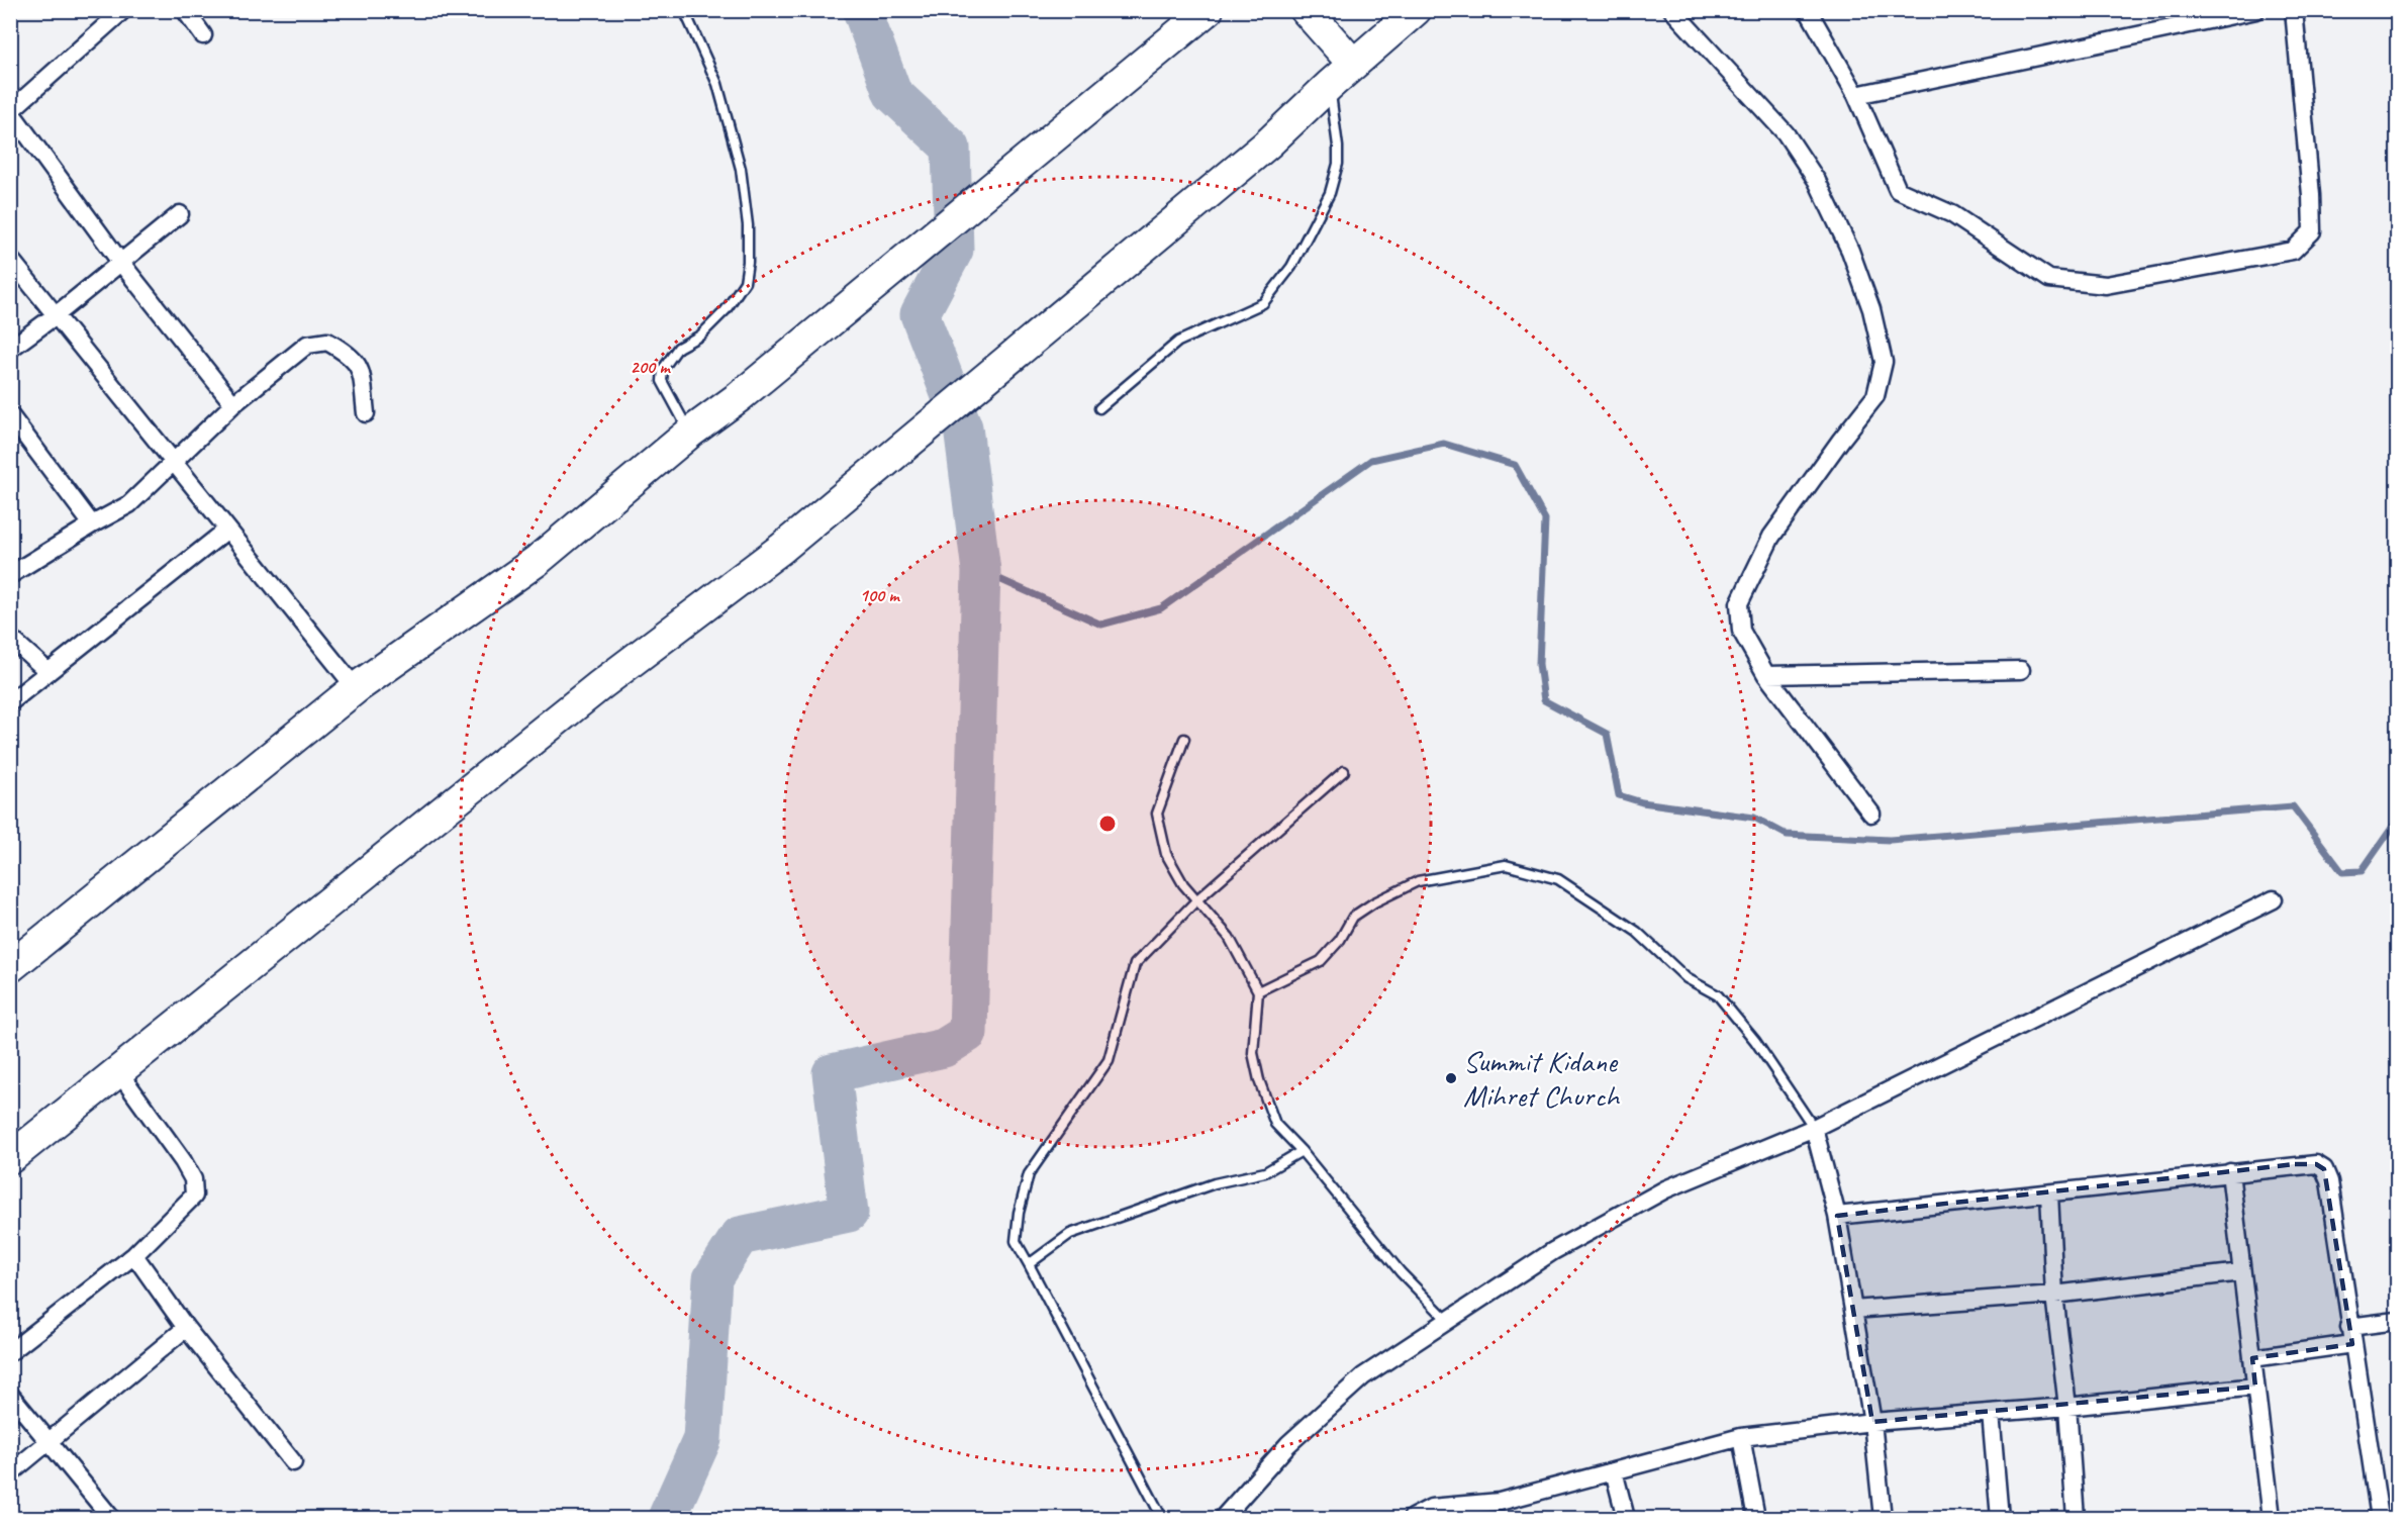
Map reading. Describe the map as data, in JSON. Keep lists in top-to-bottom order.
{
  "places": ["Summit Kidane Mihret Church"],
  "rings": ["200 m", "100 m"]
}
